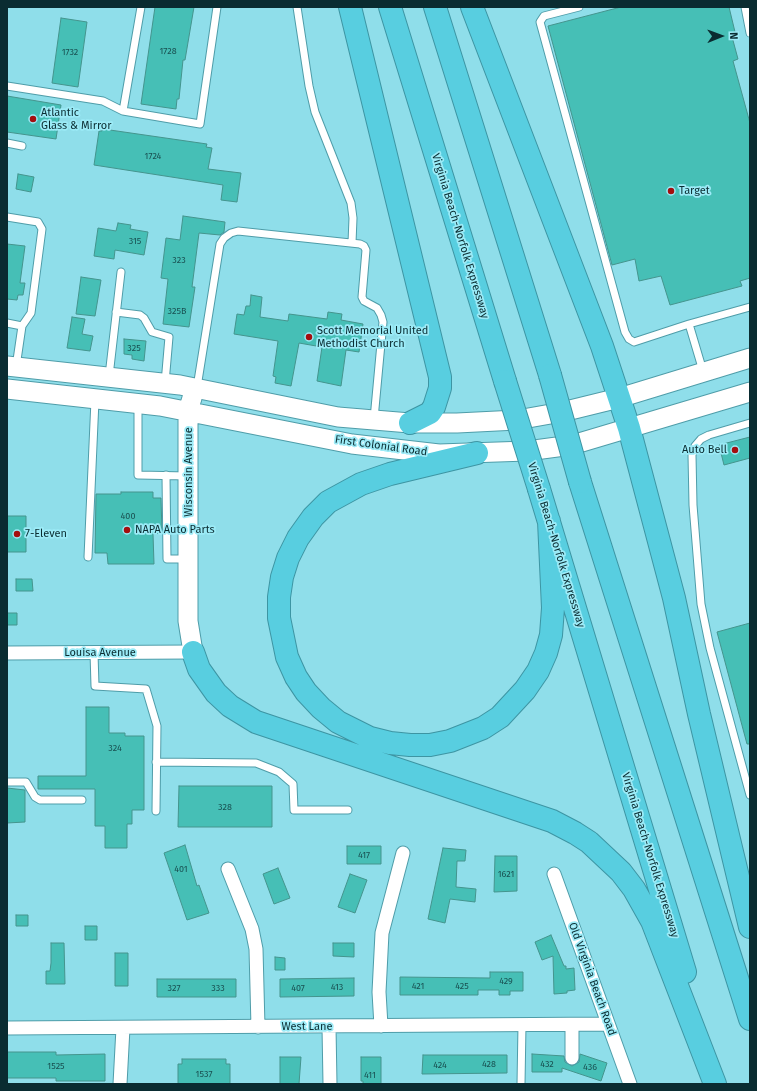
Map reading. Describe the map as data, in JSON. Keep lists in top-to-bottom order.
{
  "streets": {
    "highway": ["Virginia Beach-Norfolk Expressway"],
    "main road": ["First Colonial Road", "Wisconsin Avenue"],
    "street": ["Louisa Avenue", "Old Virginia Beach Road", "West Lane"]
  },
  "crossings": [
    ["First Colonial Road", "Wisconsin Avenue"],
    ["Wisconsin Avenue", "Louisa Avenue"],
    ["Old Virginia Beach Road", "West Lane"]
  ],
  "places": [
    "Atlantic Glass & Mirror",
    "Target",
    "Scott Memorial United Methodist Church",
    "Auto Bell",
    "NAPA Auto Parts",
    "7-Eleven"
  ],
  "house_numbers": [
    "1728",
    "1732",
    "1724",
    "315",
    "323",
    "325B",
    "325",
    "400",
    "324",
    "328",
    "417",
    "401",
    "1621",
    "429",
    "421",
    "425",
    "413",
    "327",
    "333",
    "407",
    "428",
    "432",
    "424",
    "1525",
    "436",
    "1537",
    "411"
  ],
  "north": "right"
}
